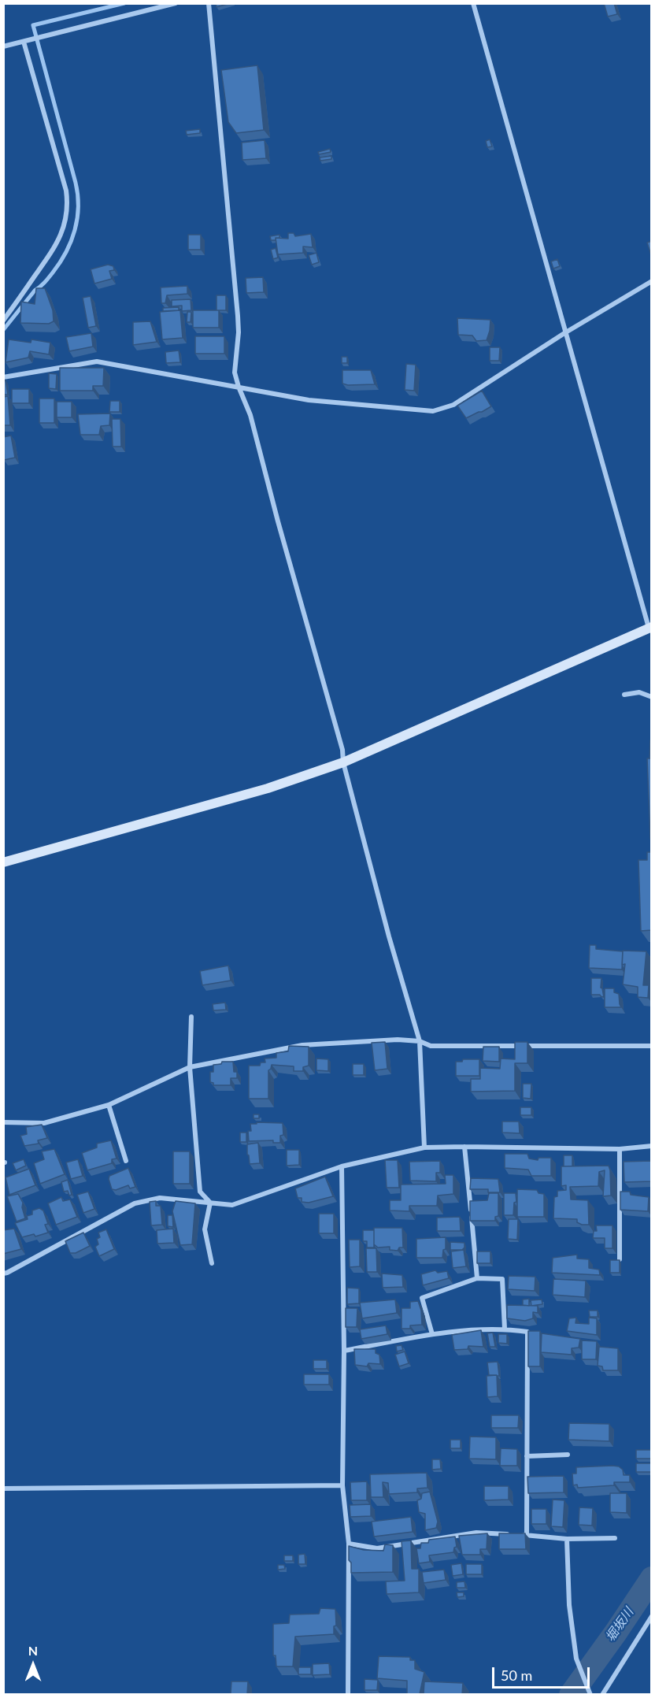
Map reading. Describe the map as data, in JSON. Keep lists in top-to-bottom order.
{
  "water": ["堀坂川"],
  "scale_bar": "50 m",
  "north": "top"
}
